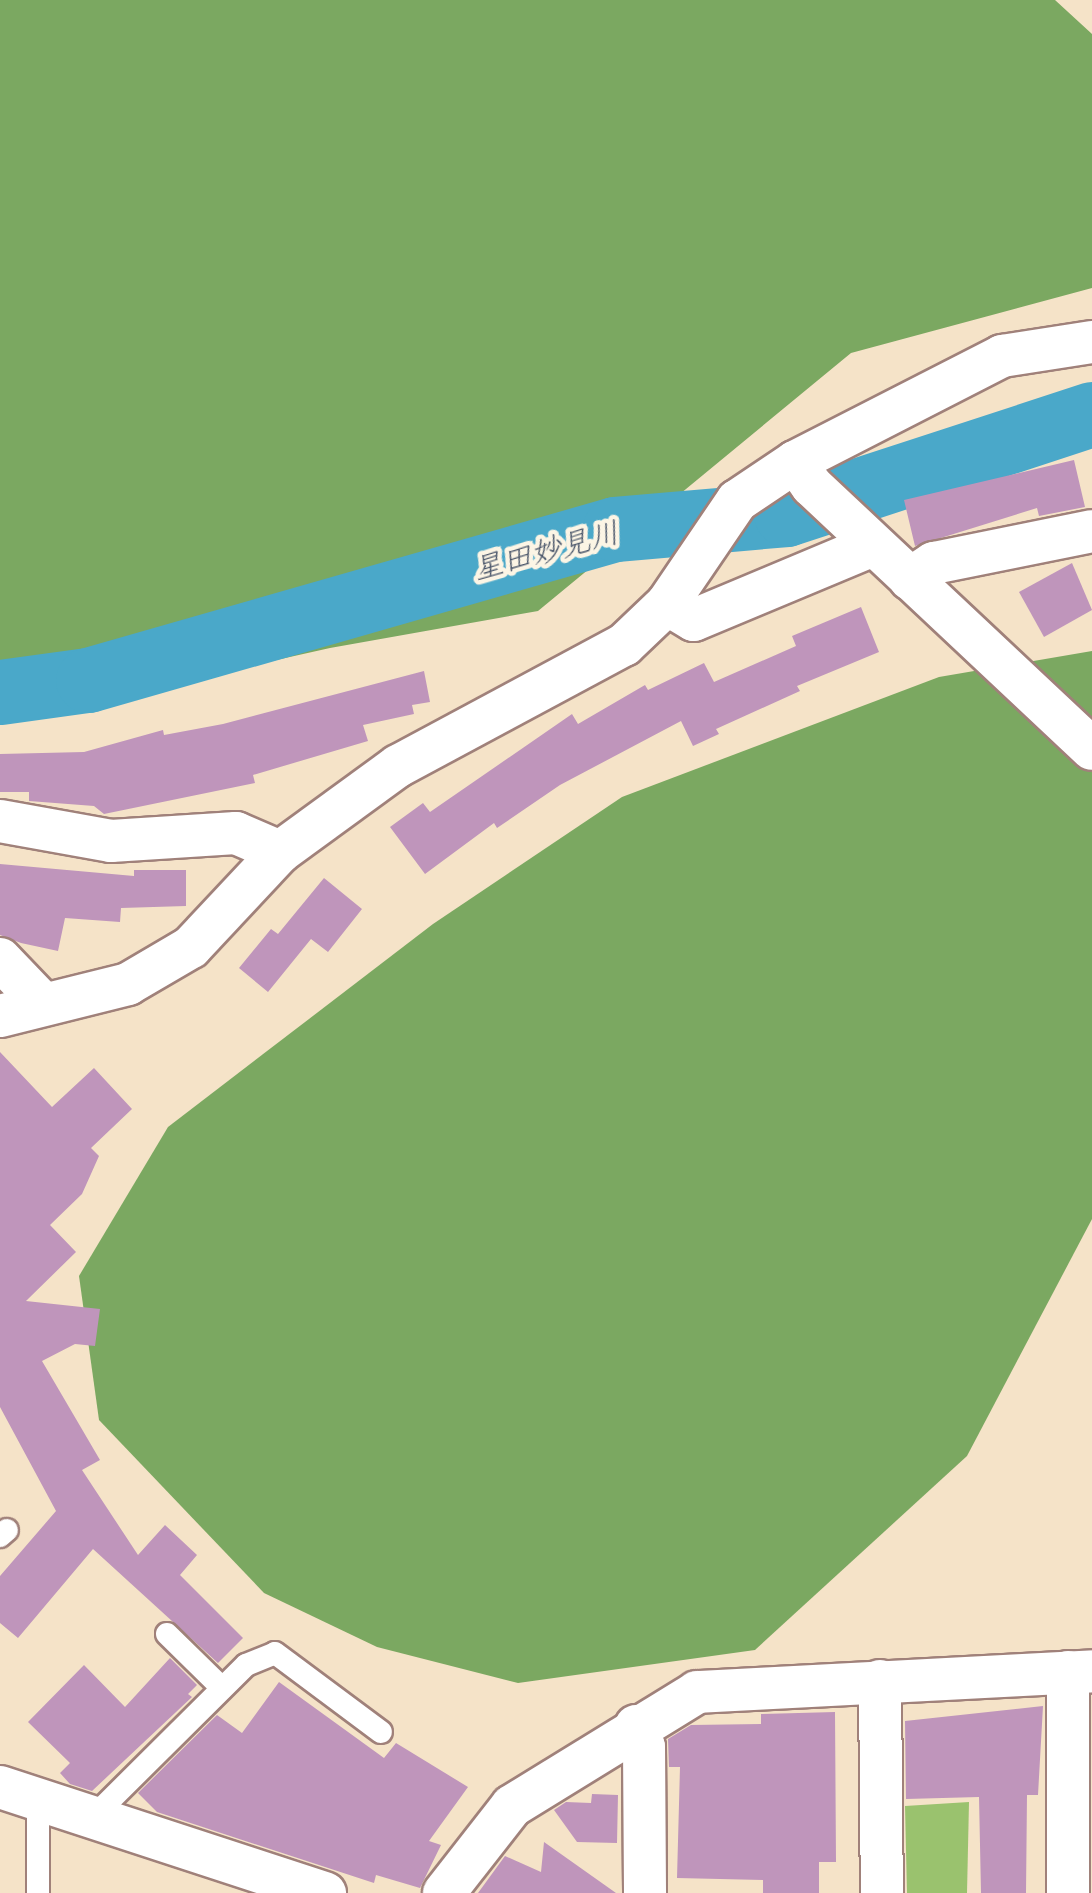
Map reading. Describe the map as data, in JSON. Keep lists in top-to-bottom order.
{
  "water": ["星田妙見川"]
}
